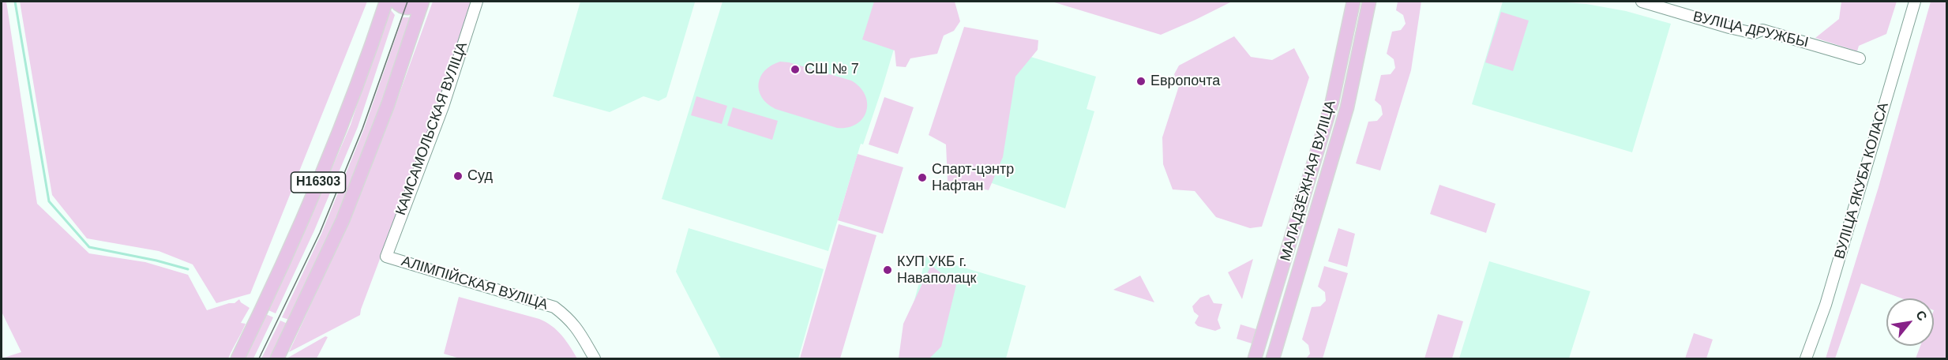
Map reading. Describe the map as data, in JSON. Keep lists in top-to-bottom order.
{
  "streets": {
    "main road": ["МАЛАДЗЁЖНАЯ ВУЛІЦА", "Н16303"],
    "street": [
      "ВУЛІЦА ДРУЖБЫ",
      "КАМСАМОЛЬСКАЯ ВУЛІЦА",
      "ВУЛІЦА ЯКУБА КОЛАСА",
      "АЛІМПІЙСКАЯ ВУЛІЦА"
    ]
  },
  "crossings": [
    ["КАМСАМОЛЬСКАЯ ВУЛІЦА", "АЛІМПІЙСКАЯ ВУЛІЦА"]
  ],
  "places": [
    "СШ № 7",
    "Европочта",
    "Суд",
    "Спарт-цэнтр Нафтан",
    "КУП УКБ г. Наваполацк"
  ],
  "north": "top right"
}
